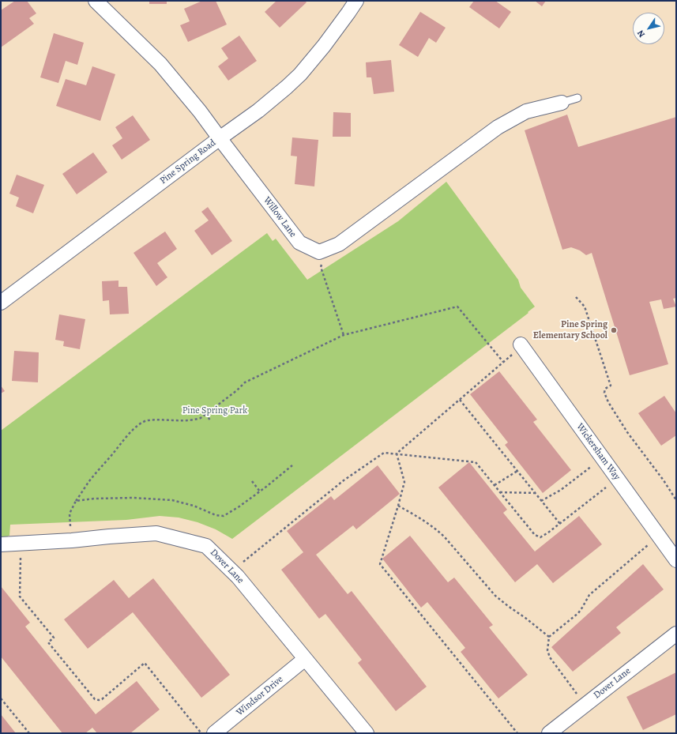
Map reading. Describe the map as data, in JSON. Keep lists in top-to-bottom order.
{
  "streets": {
    "street": [
      "Pine Spring Road",
      "Willow Lane",
      "Wickersham Way",
      "Dover Lane",
      "Windsor Drive"
    ]
  },
  "crossings": [
    ["Pine Spring Road", "Willow Lane"],
    ["Dover Lane", "Windsor Drive"]
  ],
  "parks": ["Pine Spring Park"],
  "places": ["Pine Spring Elementary School"],
  "north": "bottom left"
}
